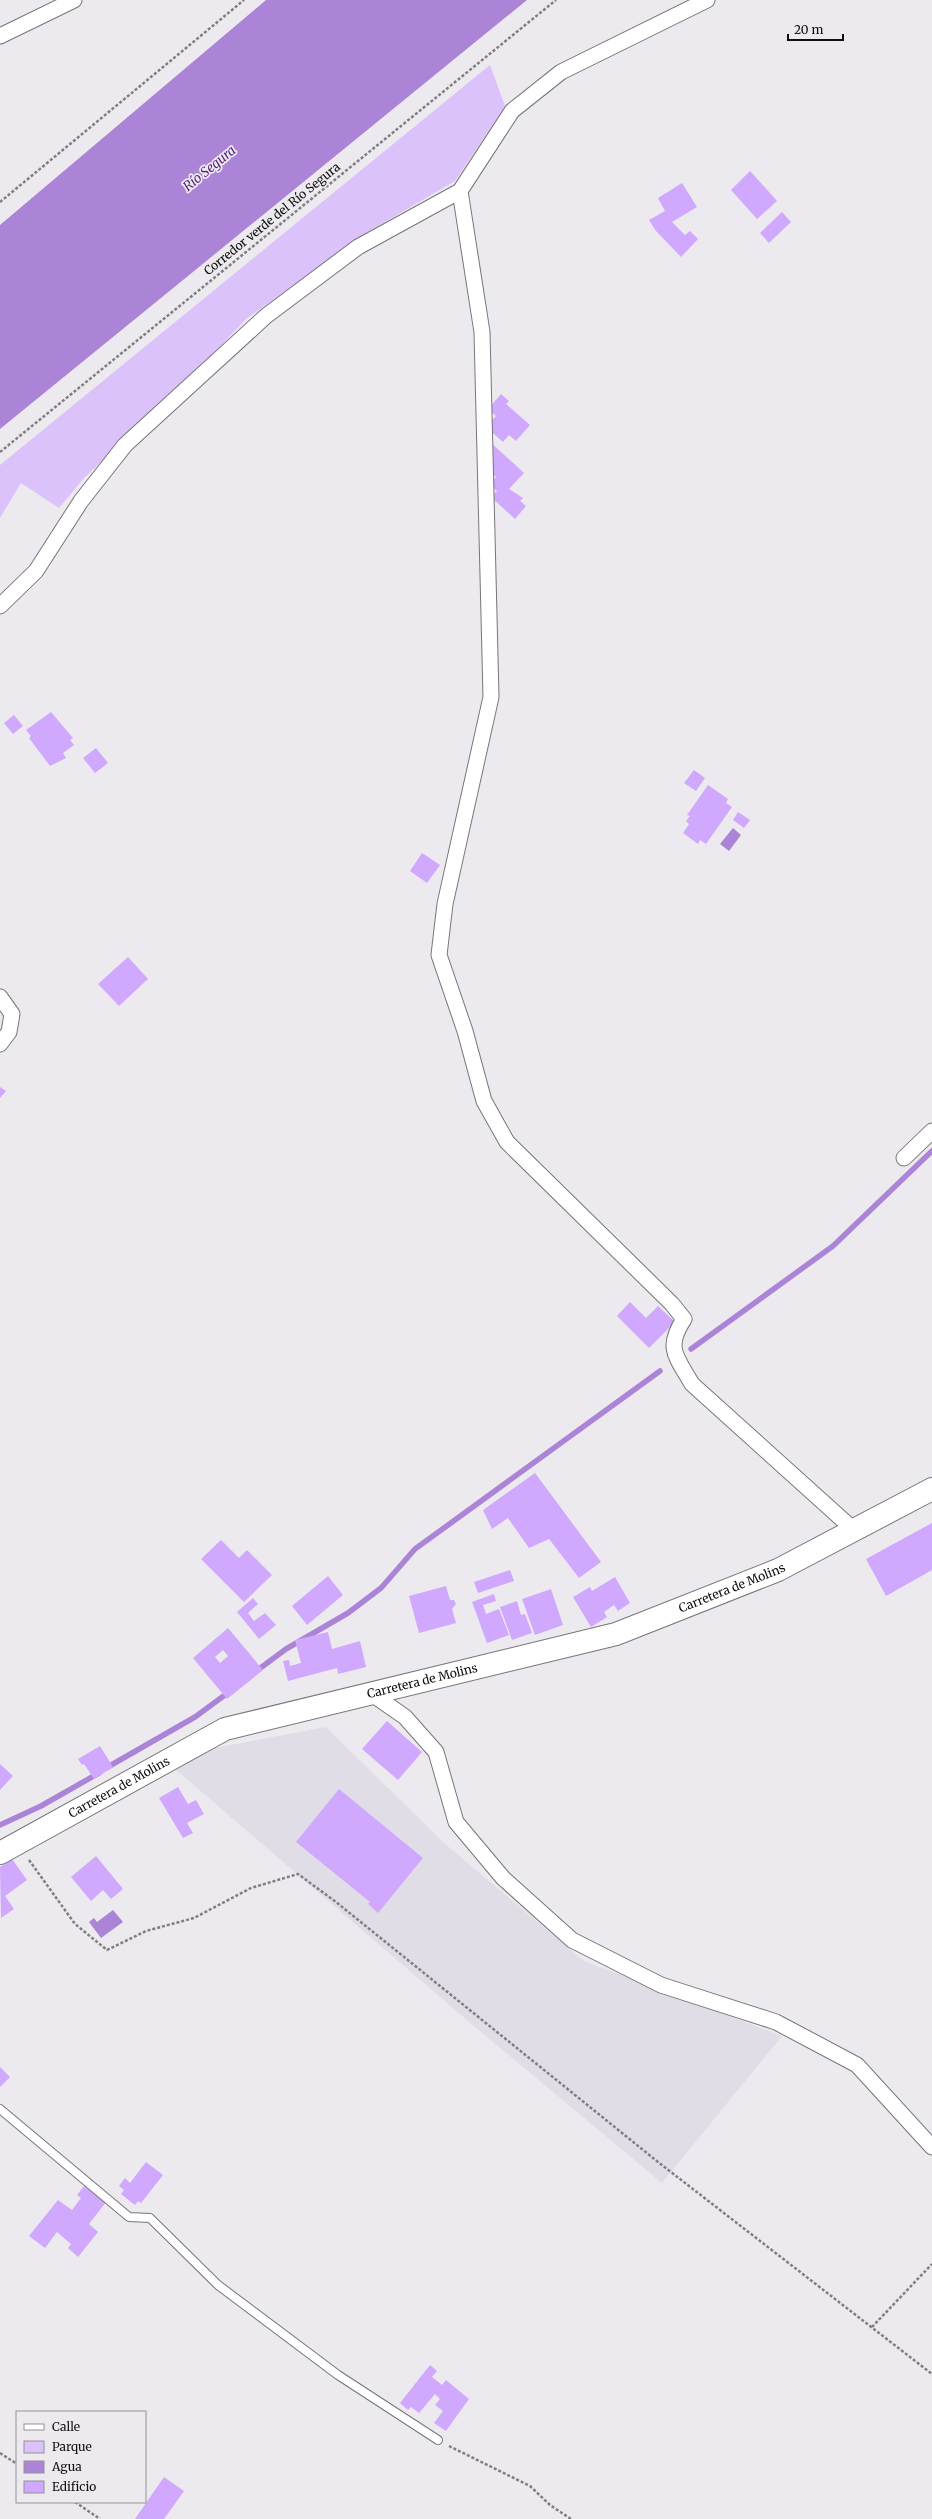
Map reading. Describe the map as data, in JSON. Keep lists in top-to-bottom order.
{
  "streets": {
    "street": ["Carretera de Molins"],
    "path": ["Corredor verde del Río Segura"]
  },
  "water": ["Río Segura"],
  "legend": [
    "Calle",
    "Parque",
    "Agua",
    "Edificio"
  ],
  "scale_bar": "20 m"
}
